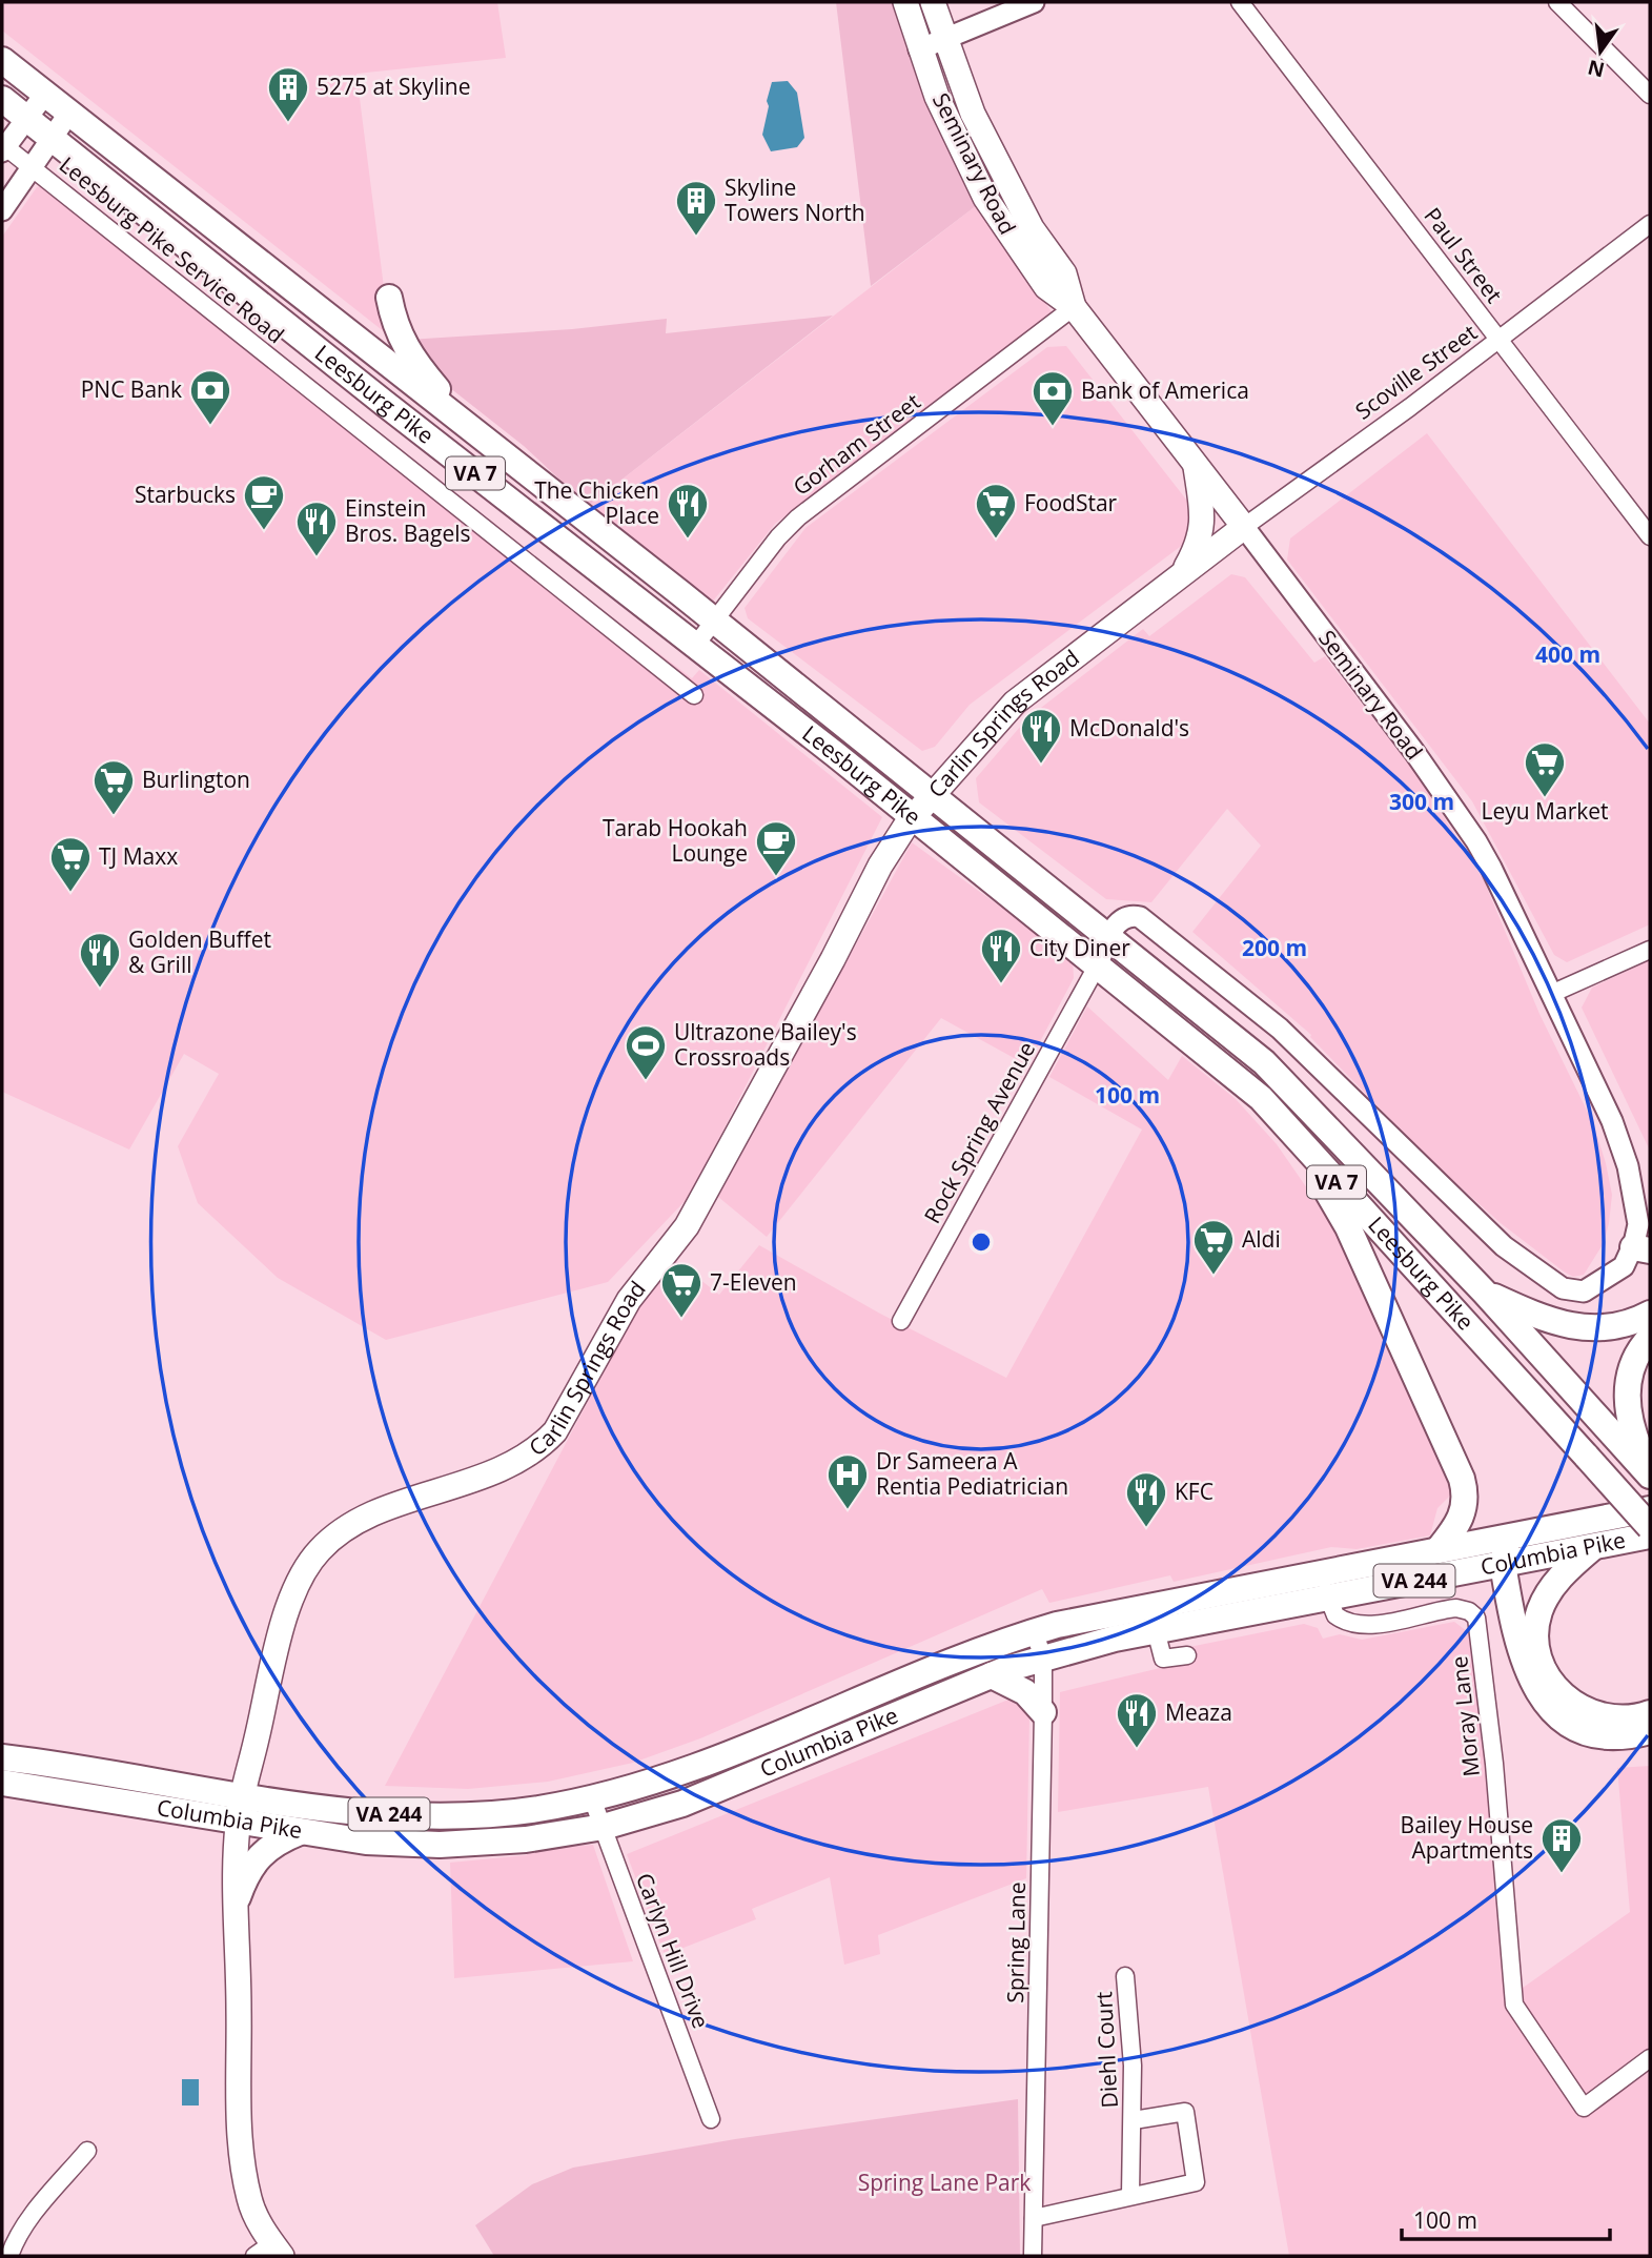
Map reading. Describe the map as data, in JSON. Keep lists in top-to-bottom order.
{
  "streets": {
    "main road": [
      "Seminary Road",
      "Leesburg Pike",
      "VA 7",
      "Carlin Springs Road",
      "Columbia Pike",
      "VA 244"
    ],
    "street": [
      "Leesburg Pike Service Road",
      "Paul Street",
      "Scoville Street",
      "Gorham Street",
      "Rock Spring Avenue",
      "Moray Lane",
      "Spring Lane",
      "Carlyn Hill Drive",
      "Diehl Court"
    ]
  },
  "crossings": [
    ["Seminary Road", "Scoville Street"],
    ["Seminary Road", "Leesburg Pike"],
    ["Seminary Road", "Gorham Street"],
    ["Seminary Road", "Carlin Springs Road"],
    ["Paul Street", "Scoville Street"],
    ["Scoville Street", "Carlin Springs Road"],
    ["Leesburg Pike", "Gorham Street"],
    ["Leesburg Pike", "Carlin Springs Road"],
    ["Leesburg Pike", "Rock Spring Avenue"],
    ["Carlin Springs Road", "Columbia Pike"],
    ["Columbia Pike", "Moray Lane"],
    ["Columbia Pike", "Spring Lane"],
    ["Columbia Pike", "Carlyn Hill Drive"],
    ["Spring Lane", "Diehl Court"]
  ],
  "parks": ["Spring Lane Park"],
  "places": {
    "building": ["5275 at Skyline", "Skyline Towers North", "Bailey House Apartments"],
    "bank": ["PNC Bank", "Bank of America"],
    "cafe": ["Starbucks", "Tarab Hookah Lounge"],
    "restaurant": [
      "The Chicken Place",
      "Einstein Bros. Bagels",
      "McDonald's",
      "City Diner",
      "Golden Buffet & Grill",
      "KFC",
      "Meaza"
    ],
    "supermarket": [
      "FoodStar",
      "Leyu Market",
      "Burlington",
      "TJ Maxx",
      "Aldi",
      "7-Eleven"
    ],
    "sports": ["Ultrazone Bailey's Crossroads"],
    "hospital": ["Dr Sameera A Rentia Pediatrician"]
  },
  "scale_bar": "100 m",
  "north": "bottom",
  "rings": [
    "400 m",
    "300 m",
    "200 m",
    "100 m"
  ]
}
